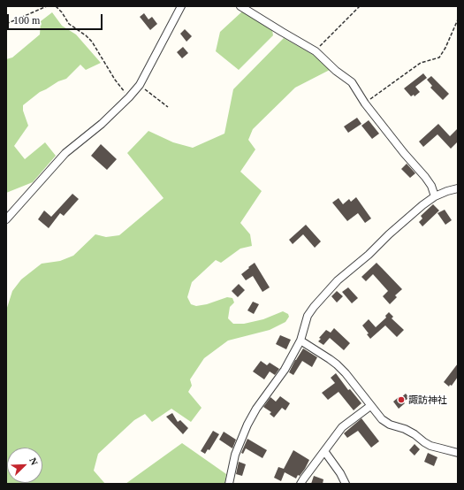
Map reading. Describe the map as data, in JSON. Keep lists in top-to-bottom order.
{
  "places": ["諏訪神社"],
  "scale_bar": "100 m",
  "north": "top right"
}
